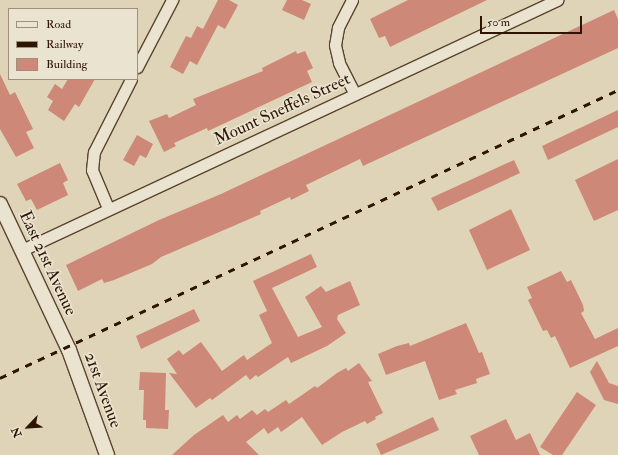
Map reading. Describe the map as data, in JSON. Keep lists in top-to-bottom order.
{
  "streets": {
    "street": ["Mount Sneffels Street", "East 21st Avenue", "21st Avenue"]
  },
  "crossings": [
    ["Mount Sneffels Street", "East 21st Avenue"],
    ["East 21st Avenue", "21st Avenue"]
  ],
  "legend": ["Road", "Railway", "Building"],
  "scale_bar": "50 m",
  "north": "bottom left"
}
